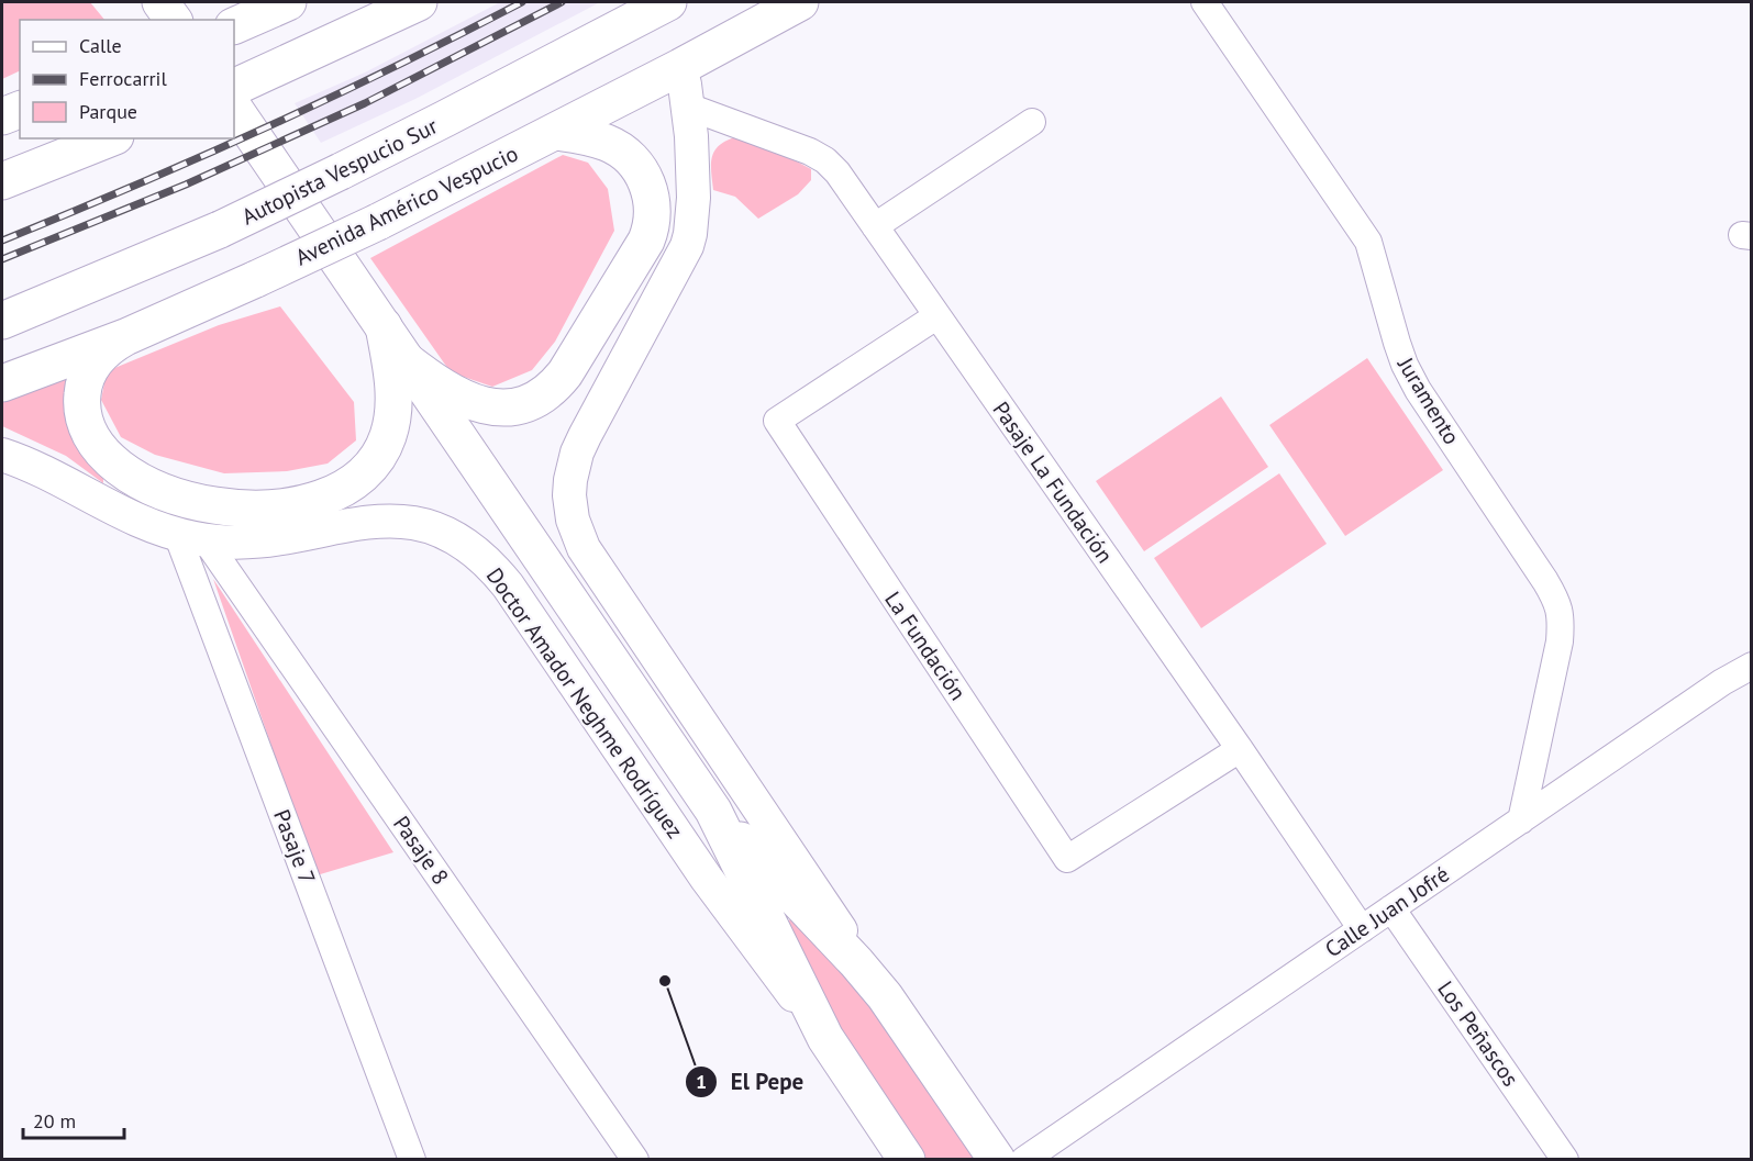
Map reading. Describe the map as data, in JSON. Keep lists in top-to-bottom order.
{
  "streets": {
    "main road": ["Autopista Vespucio Sur", "Avenida Américo Vespucio", "Doctor Amador Neghme Rodríguez"],
    "street": [
      "Juramento",
      "Pasaje La Fundación",
      "La Fundación",
      "Pasaje 7",
      "Pasaje 8",
      "Calle Juan Jofré",
      "Los Peñascos"
    ]
  },
  "crossings": [
    ["Avenida Américo Vespucio", "Doctor Amador Neghme Rodríguez"],
    ["Juramento", "Calle Juan Jofré"],
    ["Pasaje La Fundación", "La Fundación"],
    ["Pasaje La Fundación", "Doctor Amador Neghme Rodríguez"],
    ["Pasaje La Fundación", "Calle Juan Jofré"],
    ["Doctor Amador Neghme Rodríguez", "Pasaje 7"],
    ["Doctor Amador Neghme Rodríguez", "Pasaje 8"],
    ["Pasaje 7", "Pasaje 8"],
    ["Calle Juan Jofré", "Los Peñascos"]
  ],
  "places": ["El Pepe"],
  "legend": ["Calle", "Ferrocarril", "Parque"],
  "scale_bar": "20 m"
}
